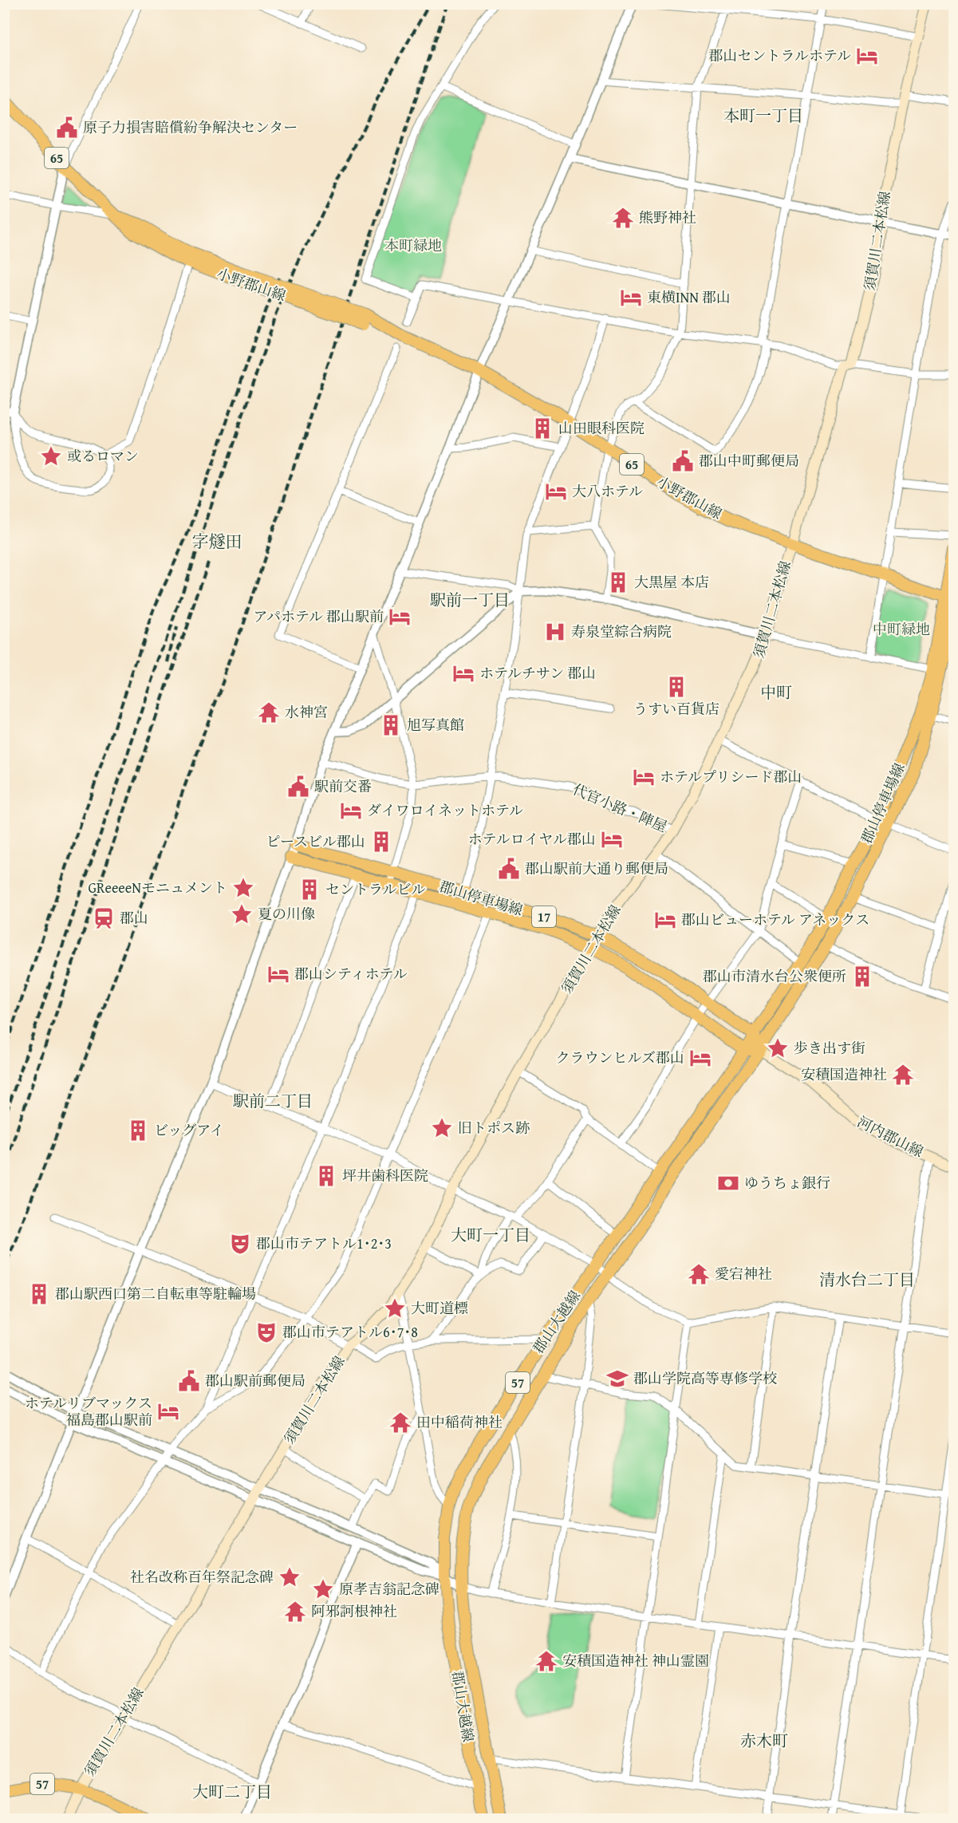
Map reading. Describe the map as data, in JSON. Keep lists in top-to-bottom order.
{
  "streets": {
    "main road": [
      "65",
      "須賀川二本松線",
      "小野郡山線",
      "郡山停車場線",
      "17",
      "河内郡山線",
      "郡山大越線",
      "57"
    ],
    "street": ["代官小路・陣屋"]
  },
  "crossings": [
    ["須賀川二本松線", "小野郡山線"],
    ["須賀川二本松線", "郡山停車場線"],
    ["須賀川二本松線", "代官小路・陣屋"],
    ["須賀川二本松線", "17"],
    ["須賀川二本松線", "57"],
    ["小野郡山線", "郡山停車場線"],
    ["郡山停車場線", "17"],
    ["郡山停車場線", "河内郡山線"],
    ["郡山停車場線", "郡山大越線"],
    ["17", "郡山大越線"],
    ["河内郡山線", "郡山大越線"]
  ],
  "districts": [
    "本町一丁目",
    "字燧田",
    "駅前一丁目",
    "中町",
    "駅前二丁目",
    "大町一丁目",
    "清水台二丁目",
    "赤木町",
    "大町二丁目"
  ],
  "parks": ["本町緑地", "中町緑地"],
  "places": {
    "hotel": [
      "郡山セントラルホテル",
      "東横INN 郡山",
      "大八ホテル",
      "アパホテル 郡山駅前",
      "ホテルチサン 郡山",
      "ホテルプリシード郡山",
      "ダイワロイネットホテル",
      "ホテルロイヤル郡山",
      "郡山ビューホテル アネックス",
      "郡山シティホテル",
      "クラウンヒルズ郡山",
      "ホテルリブマックス 福島郡山駅前"
    ],
    "public building": [
      "原子力損害賠償紛争解決センター",
      "郡山中町郵便局",
      "駅前交番",
      "郡山駅前大通り郵便局",
      "郡山駅前郵便局"
    ],
    "temple": [
      "熊野神社",
      "水神宮",
      "安積国造神社",
      "愛宕神社",
      "田中稲荷神社",
      "阿邪訶根神社",
      "安積国造神社 神山霊園"
    ],
    "building": [
      "山田眼科医院",
      "大黒屋 本店",
      "うすい百貨店",
      "旭写真館",
      "ピースビル郡山",
      "セントラルビル",
      "郡山市清水台公衆便所",
      "ビッグアイ",
      "坪井歯科医院",
      "郡山駅西口第二自転車等駐輪場"
    ],
    "place": [
      "或るロマン",
      "GReeeeNモニュメント",
      "夏の川像",
      "歩き出す街",
      "旧トポス跡",
      "大町道標",
      "社名改称百年祭記念碑",
      "原孝吉翁記念碑"
    ],
    "hospital": ["寿泉堂綜合病院"],
    "station": ["郡山"],
    "bank": ["ゆうちょ銀行"],
    "theatre": ["郡山市テアトル1･2･3", "郡山市テアトル6･7･8"],
    "school or university": ["郡山学院高等専修学校"]
  }
}
